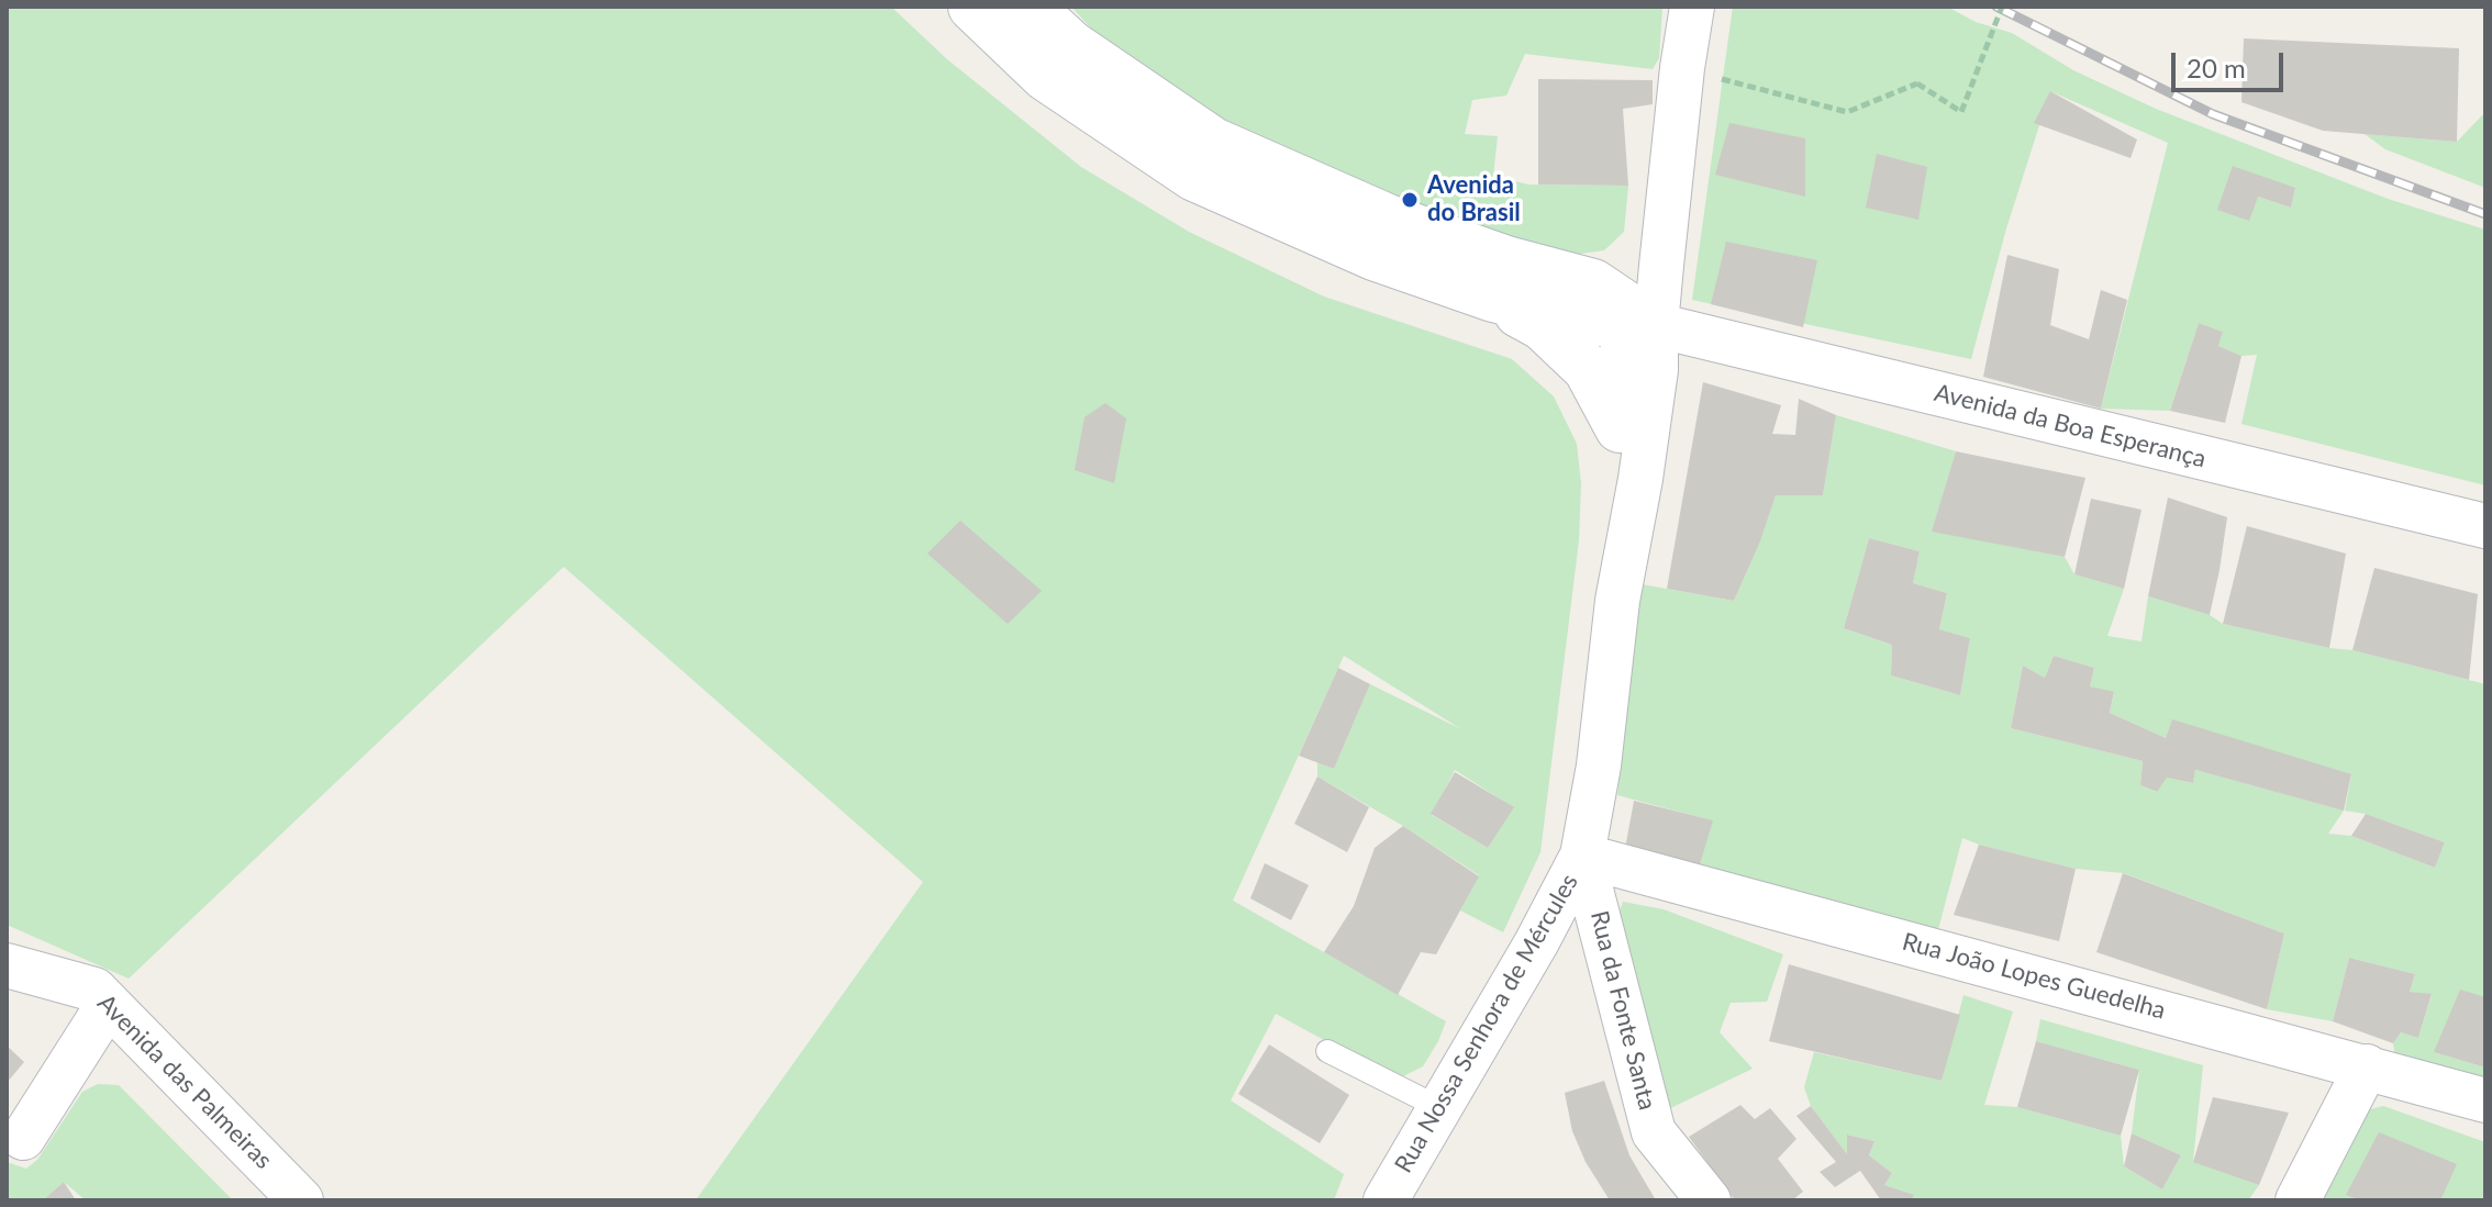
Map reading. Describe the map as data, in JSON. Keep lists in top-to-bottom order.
{
  "streets": {
    "street": [
      "Avenida da Boa Esperança",
      "Rua João Lopes Guedelha",
      "Rua da Fonte Santa",
      "Rua Nossa Senhora de Mércules",
      "Avenida das Palmeiras"
    ]
  },
  "crossings": [
    ["Avenida da Boa Esperança", "Rua Nossa Senhora de Mércules"],
    ["Rua João Lopes Guedelha", "Rua da Fonte Santa"],
    ["Rua João Lopes Guedelha", "Rua Nossa Senhora de Mércules"],
    ["Rua da Fonte Santa", "Rua Nossa Senhora de Mércules"]
  ],
  "places": ["Avenida do Brasil"],
  "scale_bar": "20 m"
}
